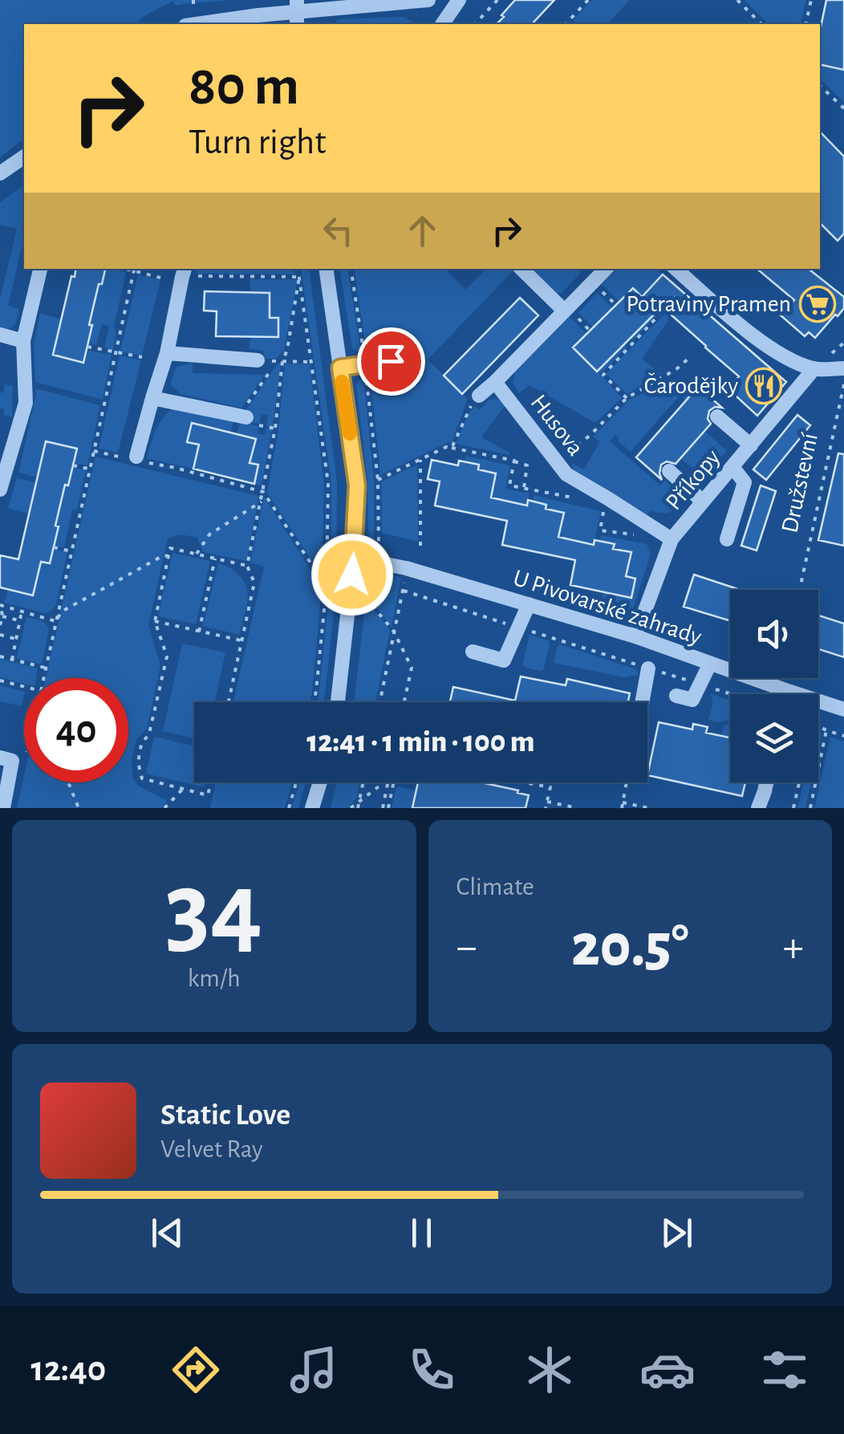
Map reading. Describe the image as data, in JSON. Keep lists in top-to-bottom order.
{
  "streets": {
    "street": ["Husova", "Příkopy", "U Pivovarské zahrady"],
    "path": ["Družstevní"]
  },
  "crossings": [
    ["Husova", "Příkopy"],
    ["Příkopy", "U Pivovarské zahrady"]
  ],
  "places": {
    "supermarket": ["Potraviny Pramen"],
    "restaurant": ["Čarodějky"]
  },
  "page": {
    "turn": ["80 m", "Turn right"],
    "limit": "40",
    "trip": "12:41 · 1 min · 100 m",
    "tile": [
      ["34", "km/h"],
      "Climate"
    ],
    "heat": ["−", "20.5°", "+"],
    "song": ["Static Love", "Velvet Ray"],
    "tabs": "12:40"
  }
}
